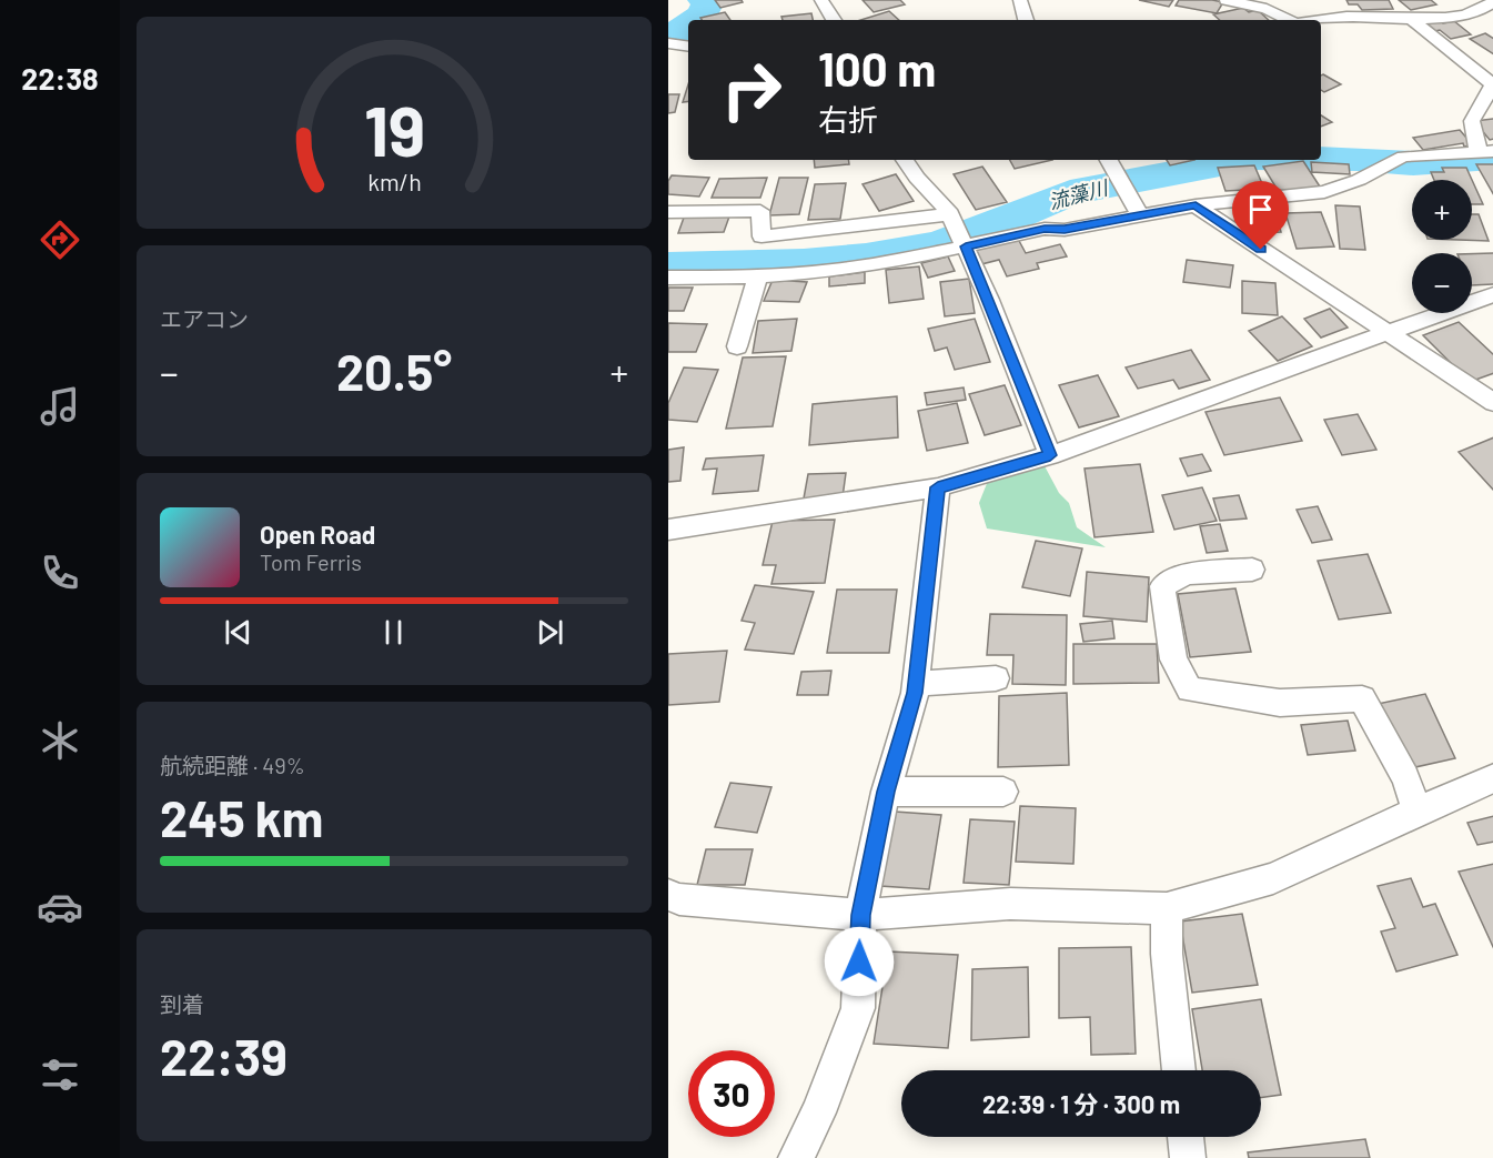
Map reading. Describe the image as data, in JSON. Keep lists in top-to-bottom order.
{
  "water": ["流藻川"],
  "page": {
    "tabs": "22:38",
    "turn": ["100 m", "右折"],
    "map_buttons": ["+", "−"],
    "tile": [
      "エアコン",
      ["航続距離 · 49%", "245 km"],
      ["到着", "22:39"]
    ],
    "heat": ["−", "20.5°", "+"],
    "song": ["Open Road", "Tom Ferris"],
    "limit": "30",
    "trip": "22:39 · 1 分 · 300 m",
    "gauge": ["19", "km/h"]
  }
}
